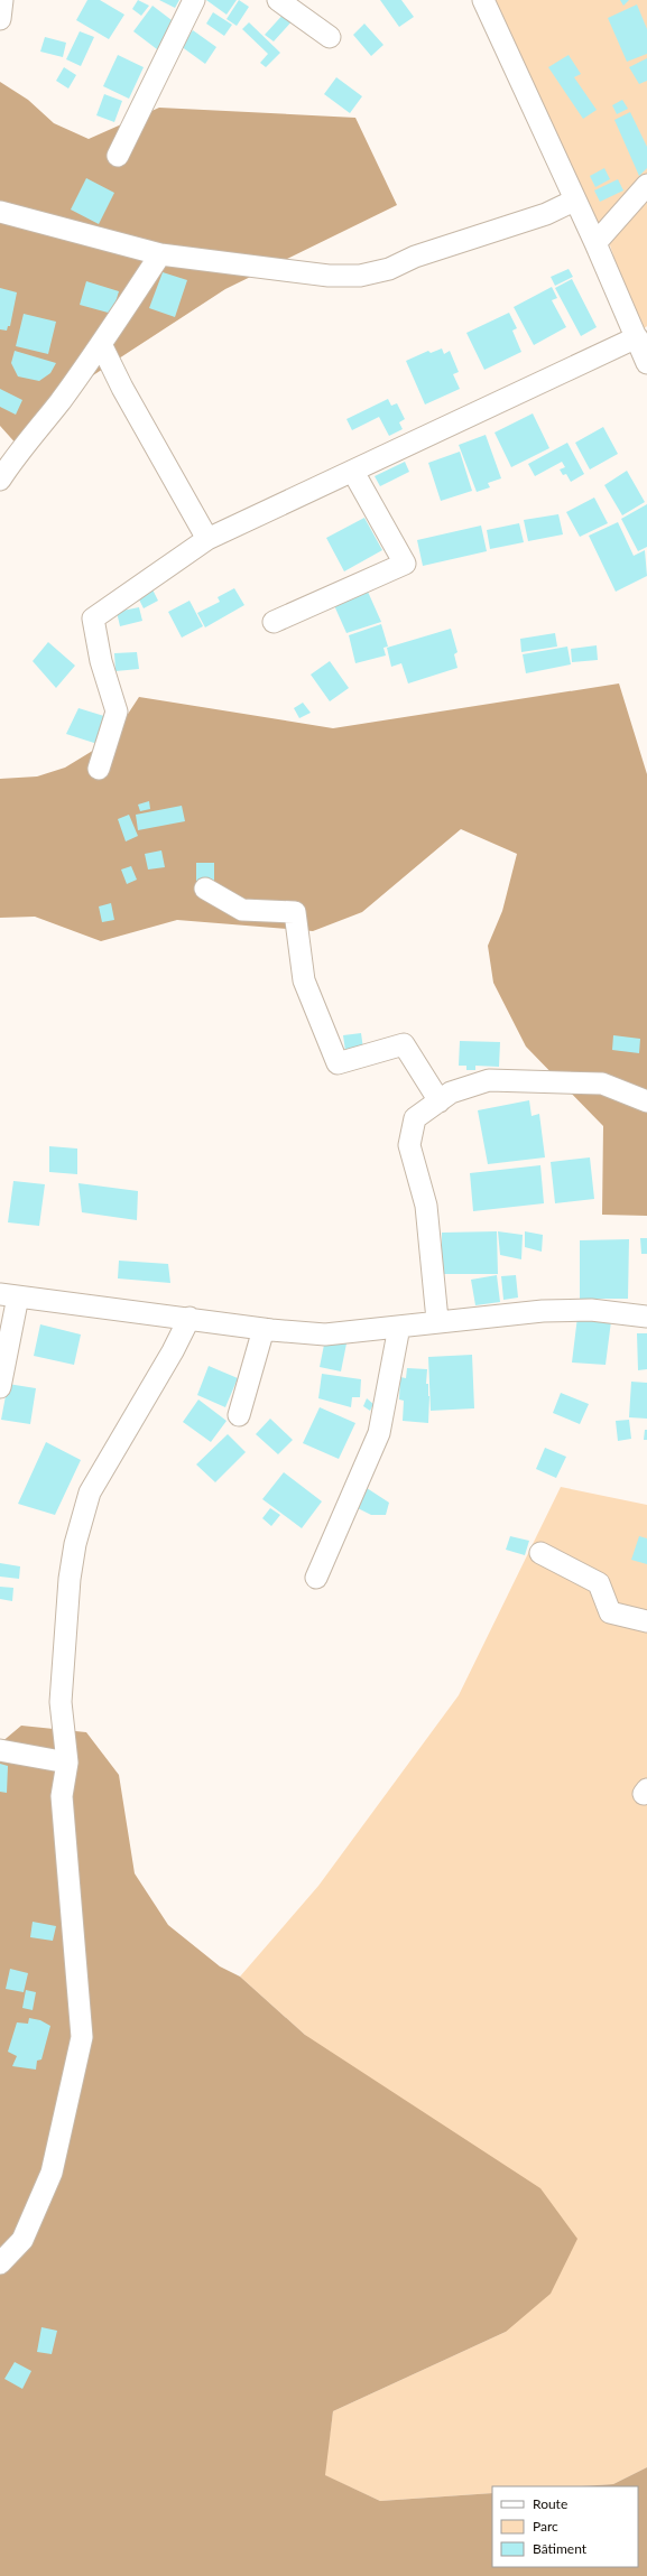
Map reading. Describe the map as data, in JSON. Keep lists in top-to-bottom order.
{
  "legend": ["Route", "Parc", "Bâtiment"]
}
